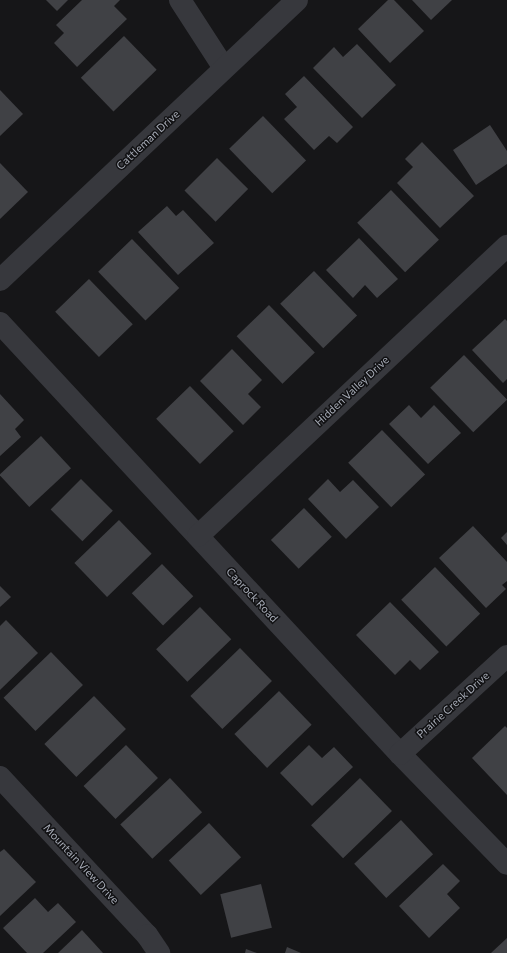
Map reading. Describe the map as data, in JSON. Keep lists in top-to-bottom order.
{
  "streets": {
    "street": [
      "Cattleman Drive",
      "Hidden Valley Drive",
      "Caprock Road",
      "Prairie Creek Drive",
      "Mountain View Drive"
    ]
  },
  "crossings": [
    ["Hidden Valley Drive", "Caprock Road"],
    ["Caprock Road", "Prairie Creek Drive"]
  ]
}
